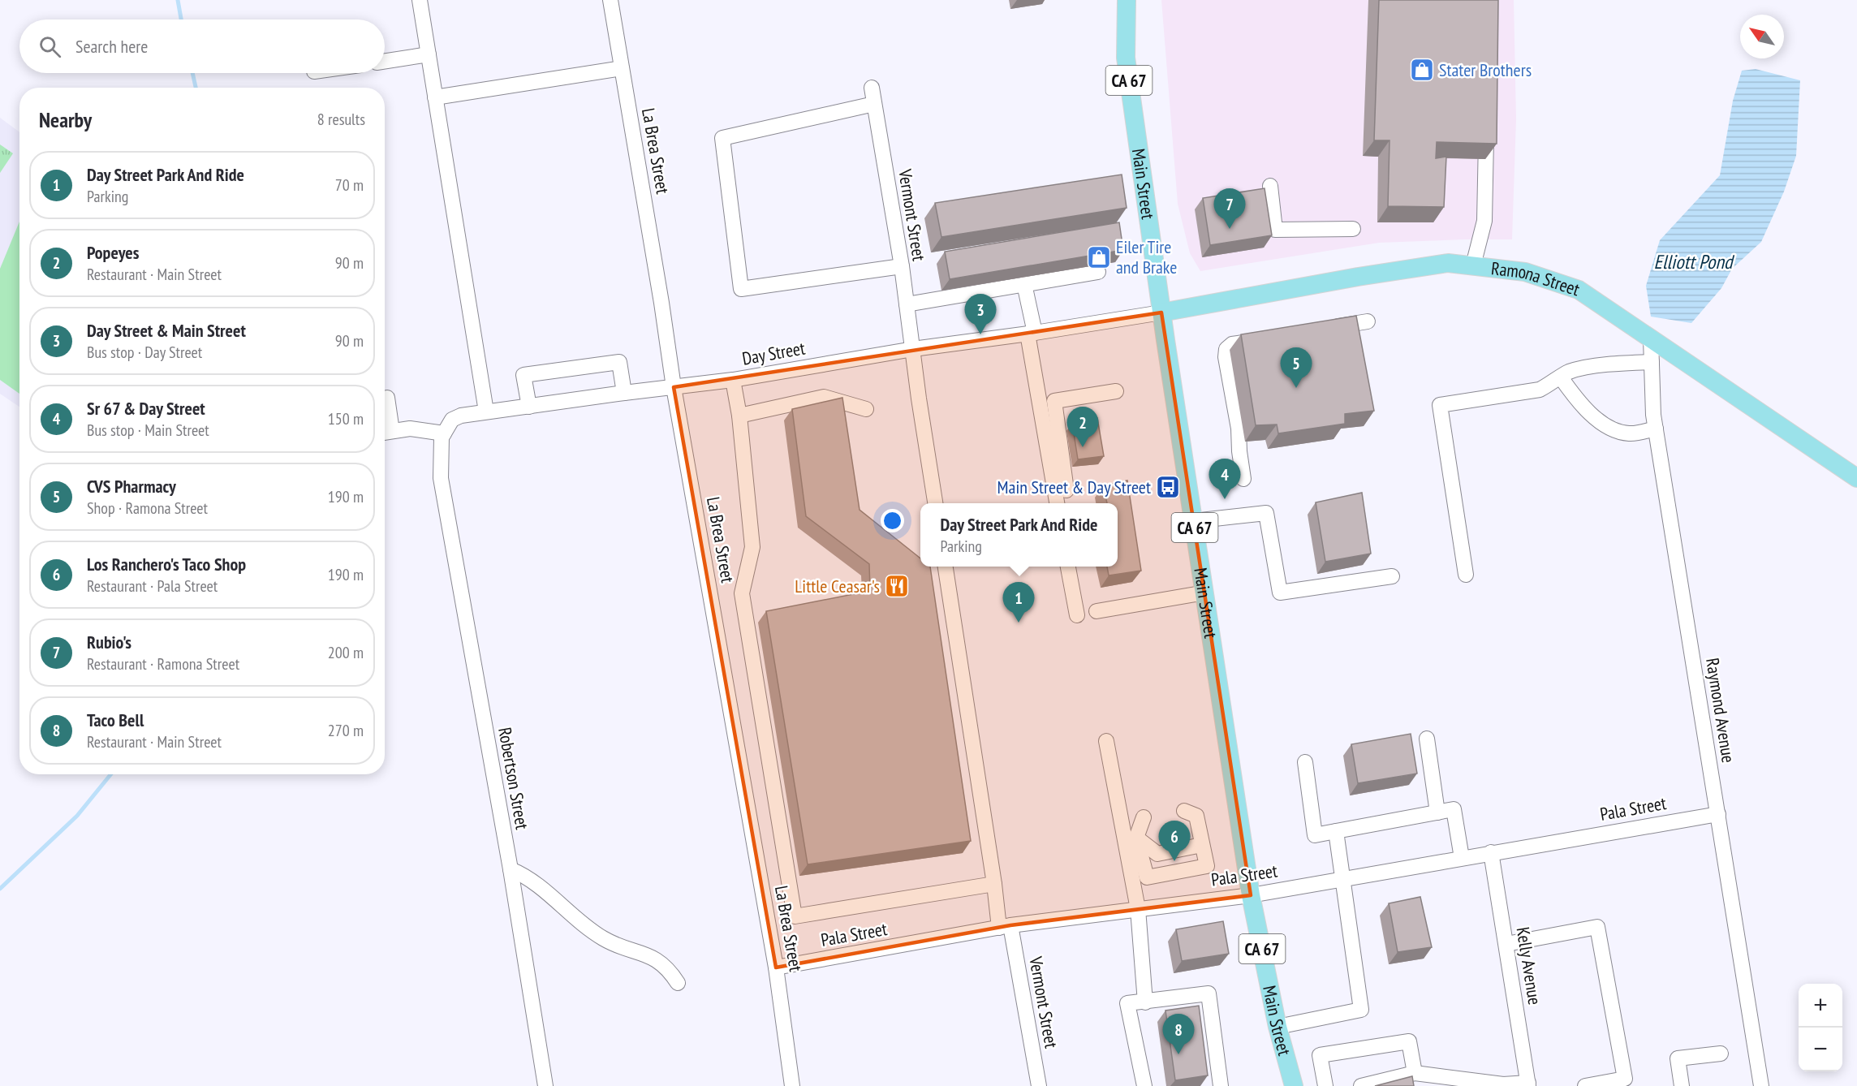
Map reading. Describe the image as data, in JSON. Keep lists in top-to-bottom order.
{
  "streets": {
    "main road": ["CA 67", "Main Street", "Ramona Street"],
    "street": [
      "La Brea Street",
      "Vermont Street",
      "Day Street",
      "Raymond Avenue",
      "Robertson Street",
      "Pala Street",
      "Kelly Avenue"
    ]
  },
  "crossings": [
    ["La Brea Street", "Day Street"],
    ["La Brea Street", "Pala Street"],
    ["Main Street", "Ramona Street"],
    ["Main Street", "Day Street"],
    ["Main Street", "Pala Street"],
    ["Vermont Street", "Day Street"],
    ["Vermont Street", "Pala Street"],
    ["Ramona Street", "Day Street"],
    ["Ramona Street", "Raymond Avenue"],
    ["Day Street", "Robertson Street"],
    ["Raymond Avenue", "Pala Street"],
    ["Pala Street", "Kelly Avenue"]
  ],
  "water": ["Elliott Pond"],
  "places": {
    "shop": ["Stater Brothers", "Eiler Tire and Brake"],
    "bus stop": ["Main Street & Day Street"],
    "restaurant": ["Little Ceasar's"]
  },
  "north": "top left",
  "page": {
    "search": "Search here",
    "heading": ["Nearby", "8 results"],
    "list": [
      {
        "mark": "1",
        "name": "Day Street Park And Ride",
        "note": "Parking",
        "value": "70 m"
      },
      {
        "mark": "2",
        "name": "Popeyes",
        "note": "Restaurant · Main Street",
        "value": "90 m"
      },
      {
        "mark": "3",
        "name": "Day Street & Main Street",
        "note": "Bus stop · Day Street",
        "value": "90 m"
      },
      {
        "mark": "4",
        "name": "Sr 67 & Day Street",
        "note": "Bus stop · Main Street",
        "value": "150 m"
      },
      {
        "mark": "5",
        "name": "CVS Pharmacy",
        "note": "Shop · Ramona Street",
        "value": "190 m"
      },
      {
        "mark": "6",
        "name": "Los Ranchero's Taco Shop",
        "note": "Restaurant · Pala Street",
        "value": "190 m"
      },
      {
        "mark": "7",
        "name": "Rubio's",
        "note": "Restaurant · Ramona Street",
        "value": "200 m"
      },
      {
        "mark": "8",
        "name": "Taco Bell",
        "note": "Restaurant · Main Street",
        "value": "270 m"
      }
    ],
    "pins": [
      "7",
      "3",
      "5",
      "2",
      "4",
      "1",
      "6",
      "8"
    ],
    "popup": ["Day Street Park And Ride", "Parking"],
    "map_buttons": ["+", "−"]
  }
}
